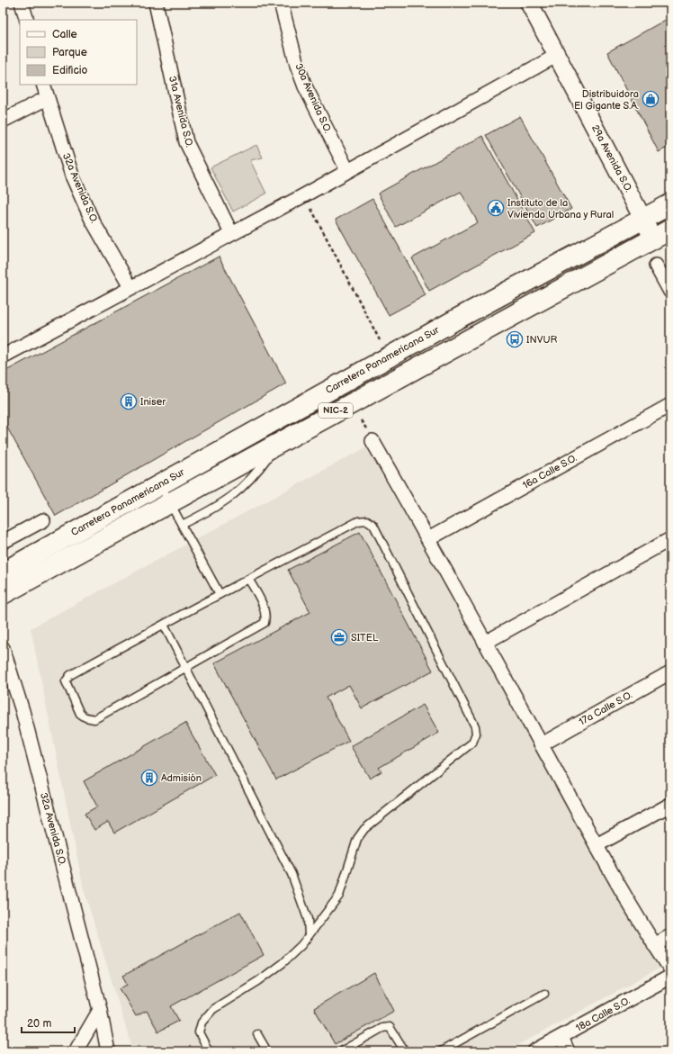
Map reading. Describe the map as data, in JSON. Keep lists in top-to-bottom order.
{
  "streets": {
    "highway": ["Carretera Panamericana Sur", "NIC-2"],
    "street": [
      "30a Avenida S.O.",
      "31a Avenida S.O.",
      "29a Avenida S.O.",
      "32a Avenida S.O.",
      "16a Calle S.O.",
      "17a Calle S.O.",
      "18a Calle S.O."
    ]
  },
  "crossings": [
    ["29a Avenida S.O.", "Carretera Panamericana Sur"]
  ],
  "places": {
    "shop": ["Distribuidora El Gigante S.A."],
    "public building": ["Instituto de la Vivienda Urbana y Rural"],
    "bus stop": ["INVUR"],
    "building": ["Iniser", "Admisión"],
    "office": ["SITEL"]
  },
  "legend": ["Calle", "Parque", "Edificio"],
  "scale_bar": "20 m"
}
